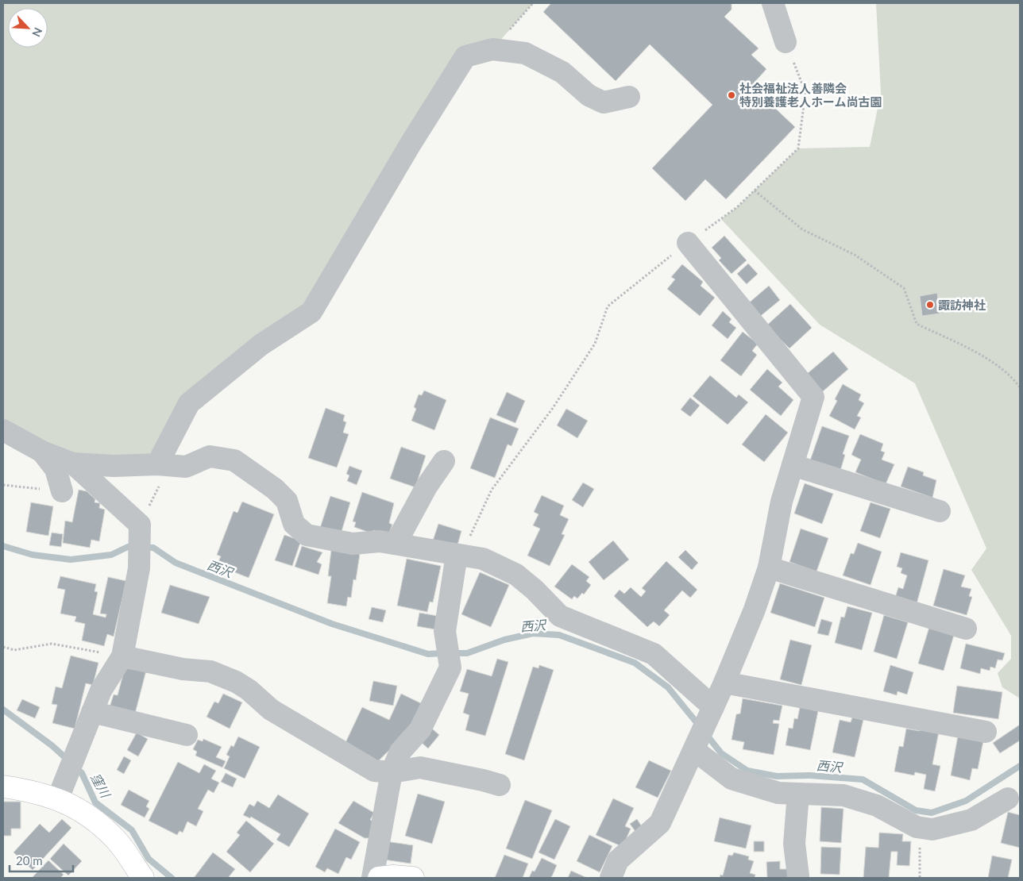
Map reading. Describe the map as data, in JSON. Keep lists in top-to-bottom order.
{
  "water": ["西沢", "窪川"],
  "places": ["社会福祉法人善隣会 特別養護老人ホーム尚古園", "諏訪神社"],
  "scale_bar": "20 m",
  "north": "bottom right"
}
